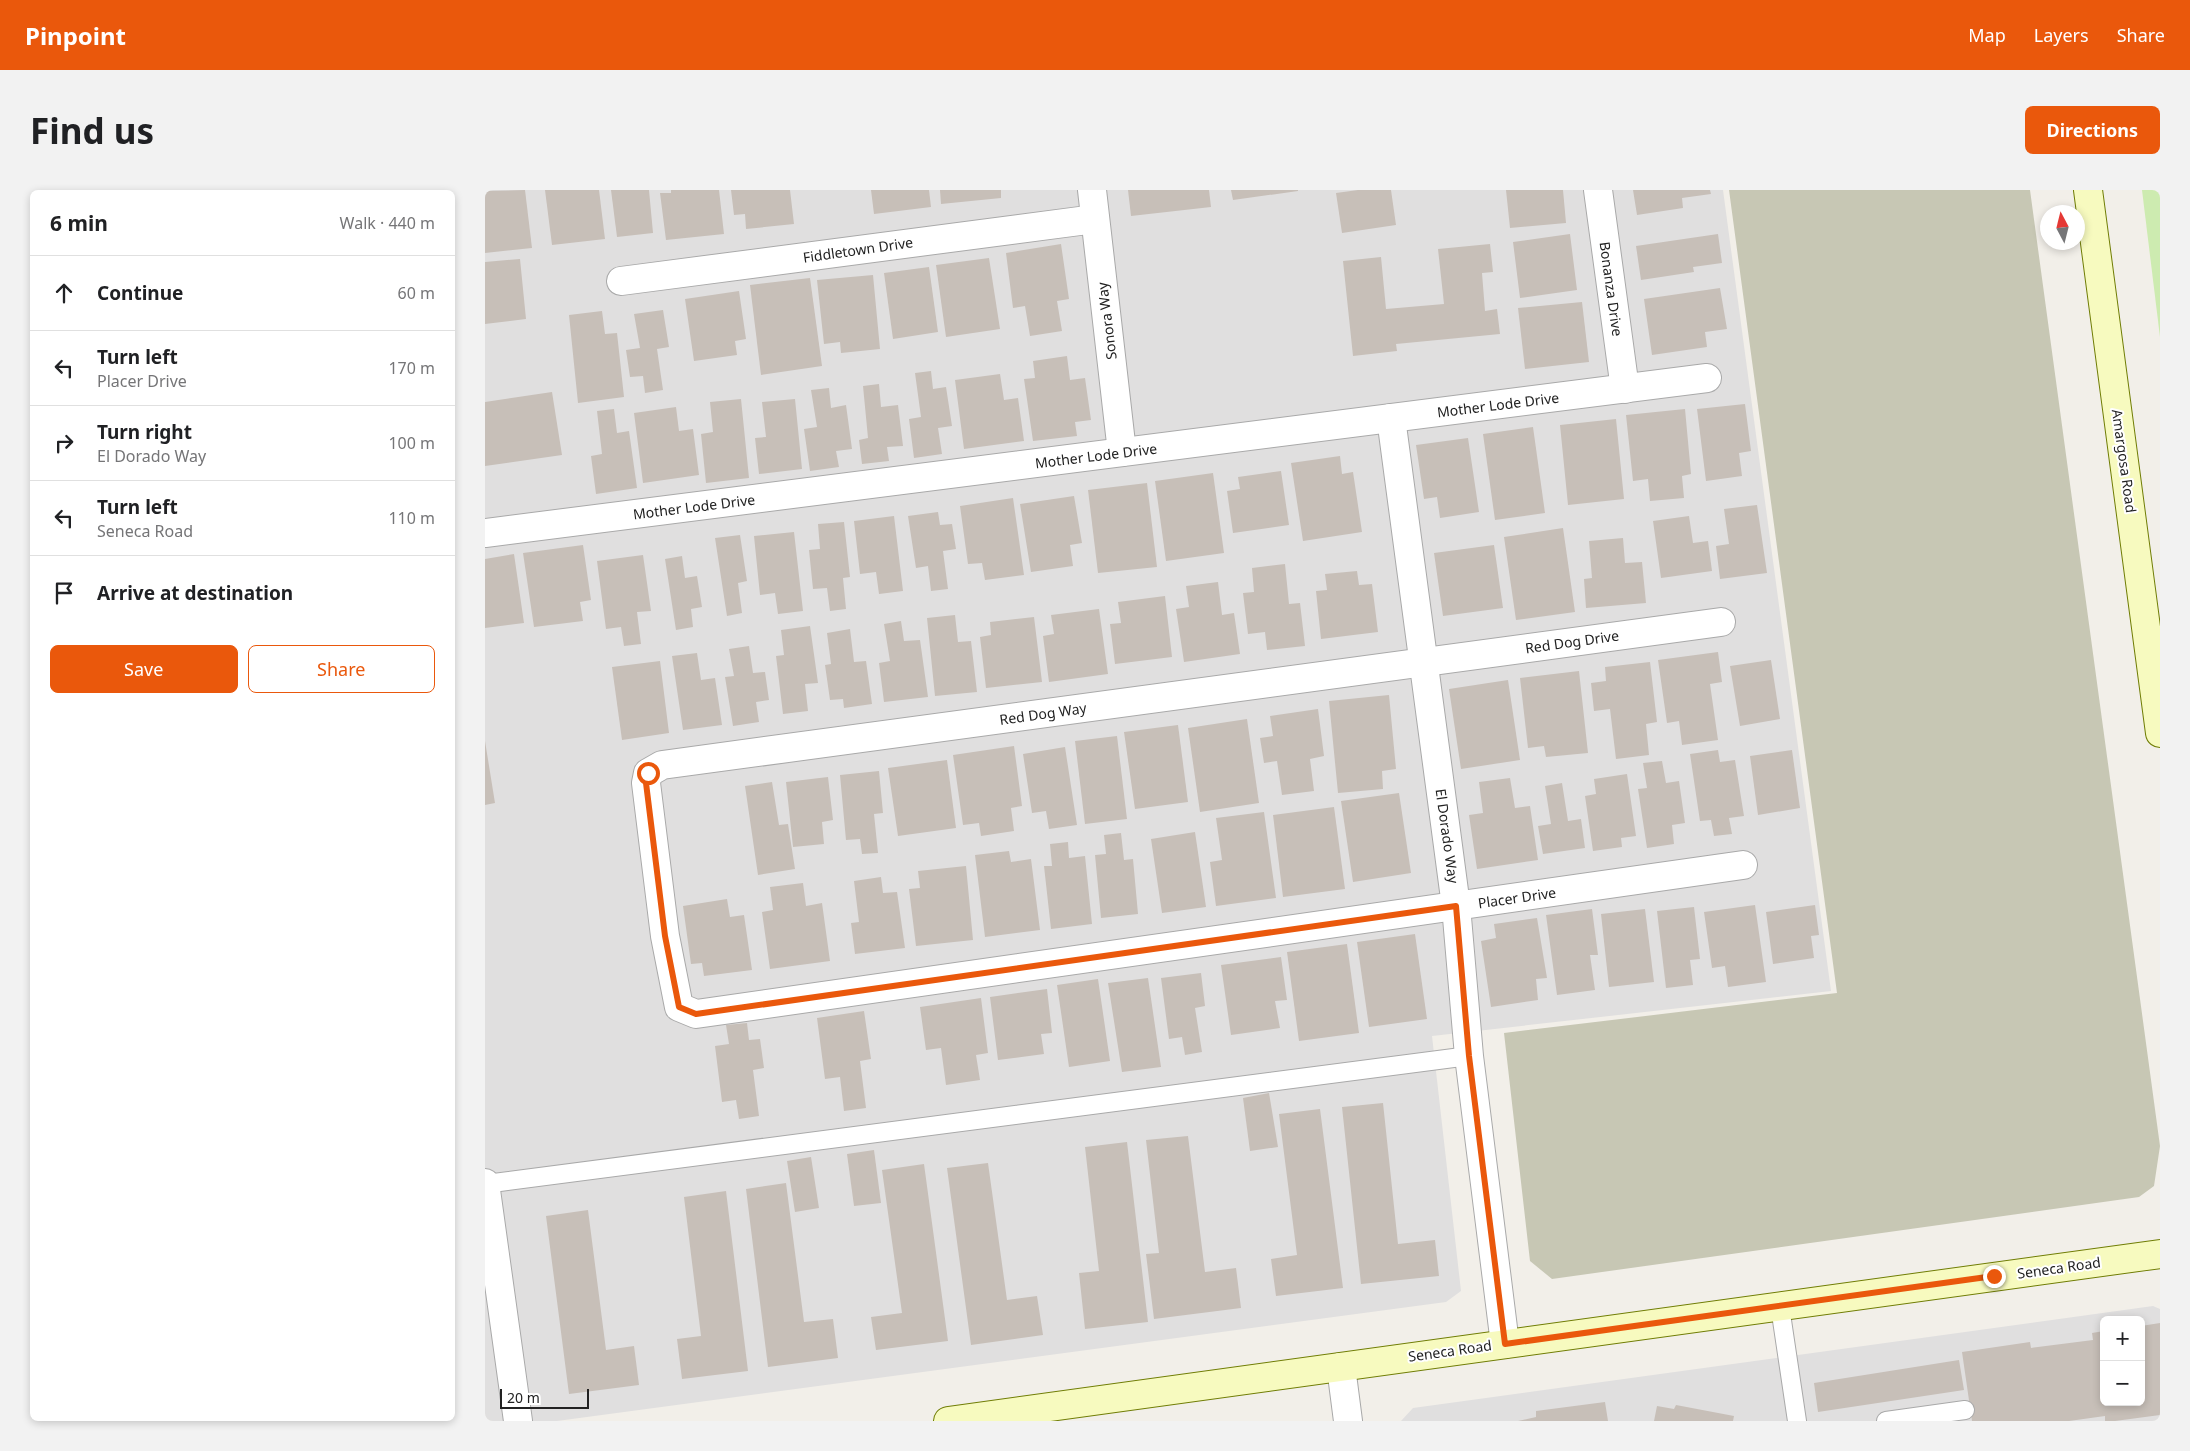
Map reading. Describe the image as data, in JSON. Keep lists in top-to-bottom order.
{
  "streets": {
    "street": [
      "Fiddletown Drive",
      "Bonanza Drive",
      "Sonora Way",
      "Mother Lode Drive",
      "Amargosa Road",
      "Red Dog Drive",
      "Red Dog Way",
      "El Dorado Way",
      "Placer Drive",
      "Seneca Road"
    ]
  },
  "crossings": [
    ["Fiddletown Drive", "Sonora Way"],
    ["Bonanza Drive", "Mother Lode Drive"],
    ["Sonora Way", "Mother Lode Drive"],
    ["Mother Lode Drive", "El Dorado Way"],
    ["Red Dog Drive", "Red Dog Way"],
    ["Red Dog Drive", "El Dorado Way"],
    ["Red Dog Way", "El Dorado Way"],
    ["Red Dog Way", "Placer Drive"],
    ["El Dorado Way", "Placer Drive"],
    ["El Dorado Way", "Seneca Road"]
  ],
  "scale_bar": "20 m",
  "north": "top",
  "page": {
    "header": "Pinpoint",
    "nav": ["Map", "Layers", "Share"],
    "buttons": [
      "Directions",
      ["Save", "Share"]
    ],
    "title": "Find us",
    "heading": ["6 min", "Walk · 440 m"],
    "list": [
      ["Continue", "60 m"],
      ["Turn left", "Placer Drive", "170 m"],
      ["Turn right", "El Dorado Way", "100 m"],
      ["Turn left", "Seneca Road", "110 m"],
      "Arrive at destination"
    ],
    "map_buttons": ["+", "−"],
    "scale": "20 m"
  }
}
